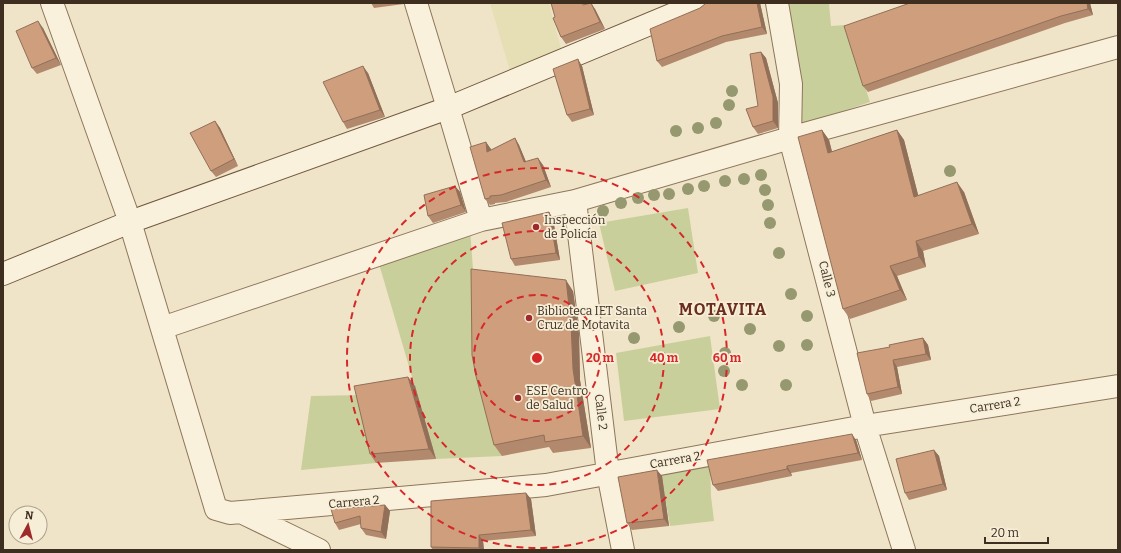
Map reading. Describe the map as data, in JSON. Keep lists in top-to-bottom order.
{
  "streets": {
    "street": ["Calle 3", "Carrera 2", "Calle 2"]
  },
  "crossings": [
    ["Calle 3", "Carrera 2"],
    ["Carrera 2", "Calle 2"]
  ],
  "districts": ["MOTAVITA"],
  "places": ["Inspección de Policía", "Biblioteca IET Santa Cruz de Motavita", "ESE Centro de Salud"],
  "scale_bar": "20 m",
  "north": "top",
  "rings": ["20 m", "40 m", "60 m"]
}
